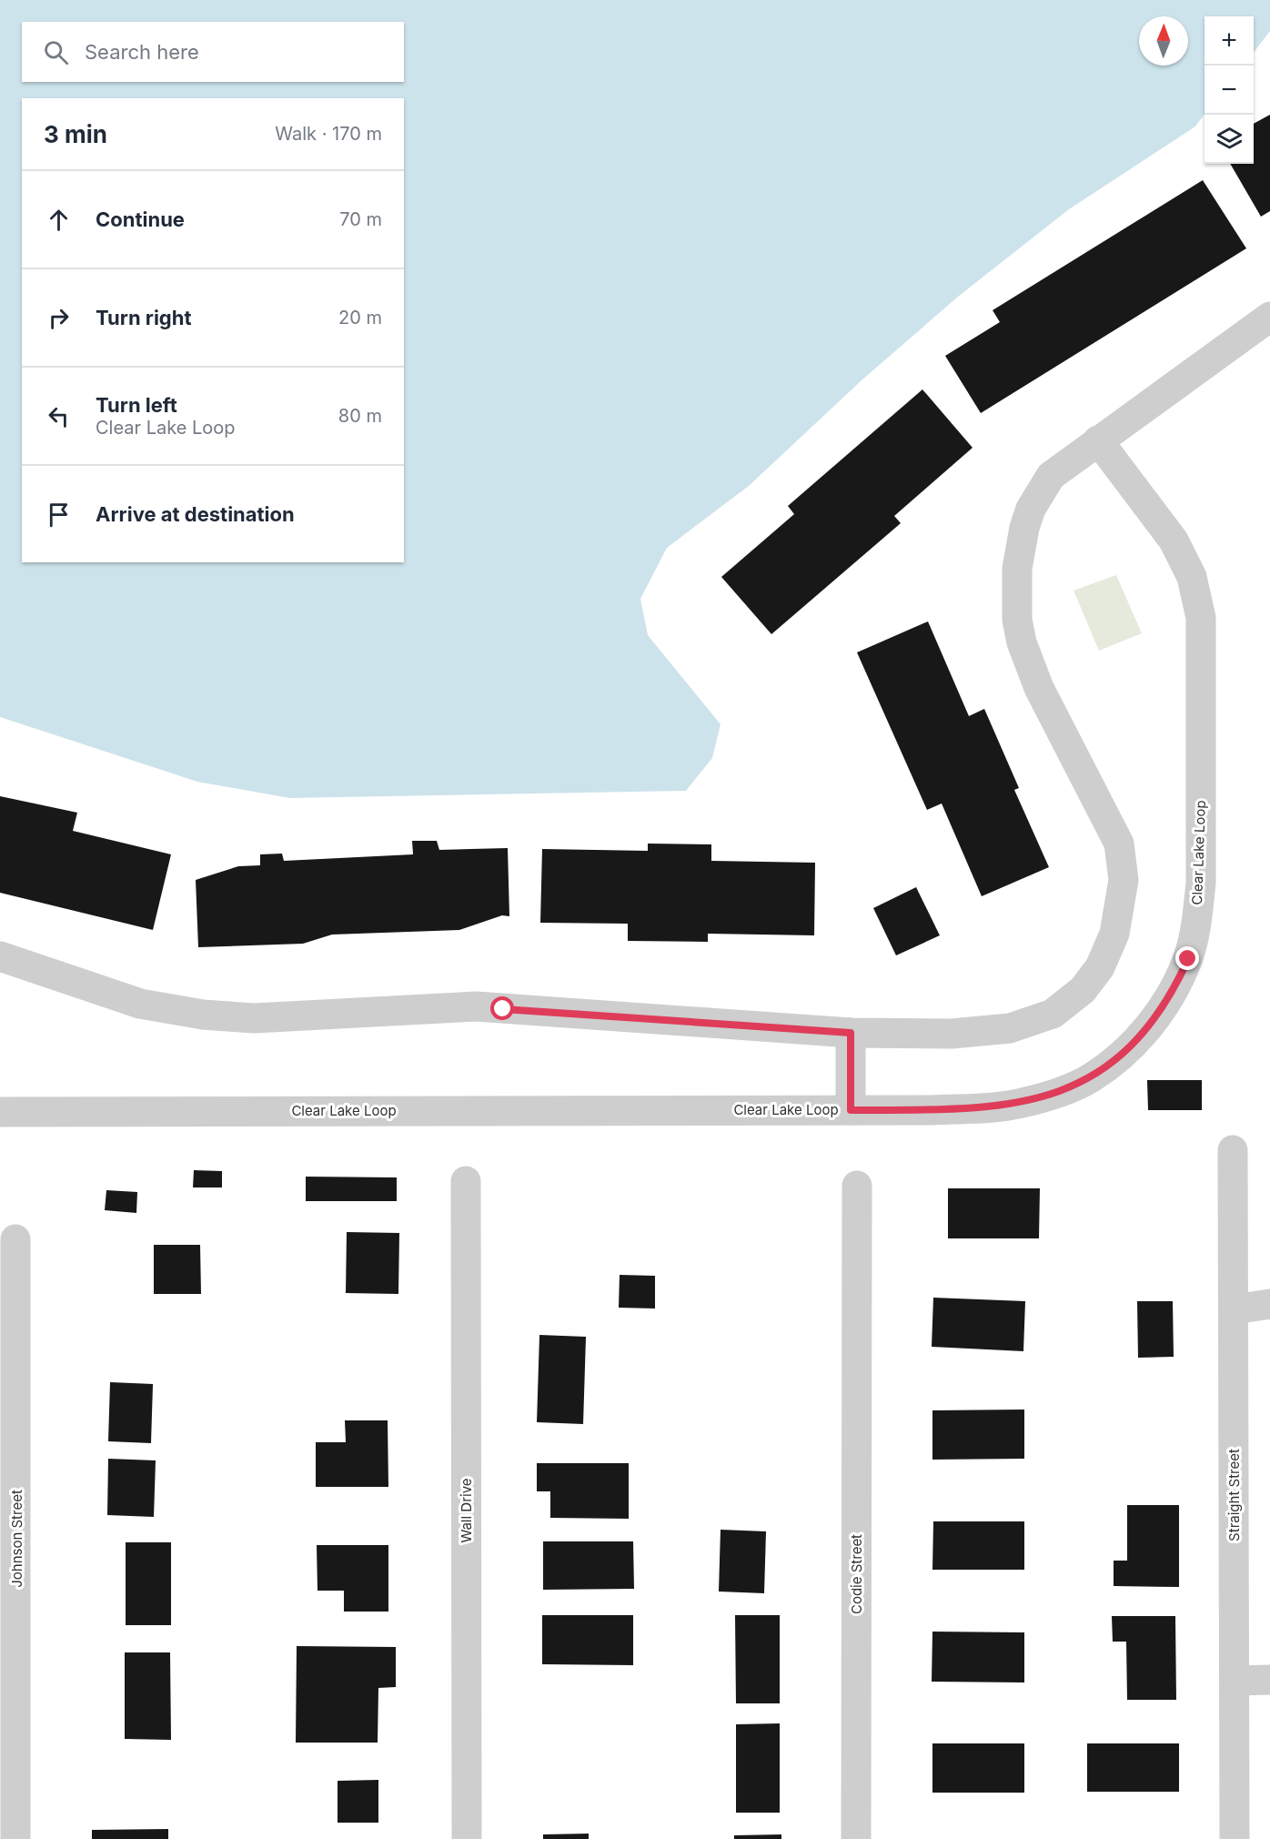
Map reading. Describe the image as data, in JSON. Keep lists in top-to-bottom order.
{
  "streets": {
    "street": [
      "Clear Lake Loop",
      "Straight Street",
      "Wall Drive",
      "Johnson Street",
      "Codie Street"
    ]
  },
  "north": "top",
  "page": {
    "map_buttons": ["+", "−"],
    "search": "Search here",
    "heading": ["3 min", "Walk · 170 m"],
    "list": [
      ["Continue", "70 m"],
      ["Turn right", "20 m"],
      ["Turn left", "Clear Lake Loop", "80 m"],
      "Arrive at destination"
    ]
  }
}
